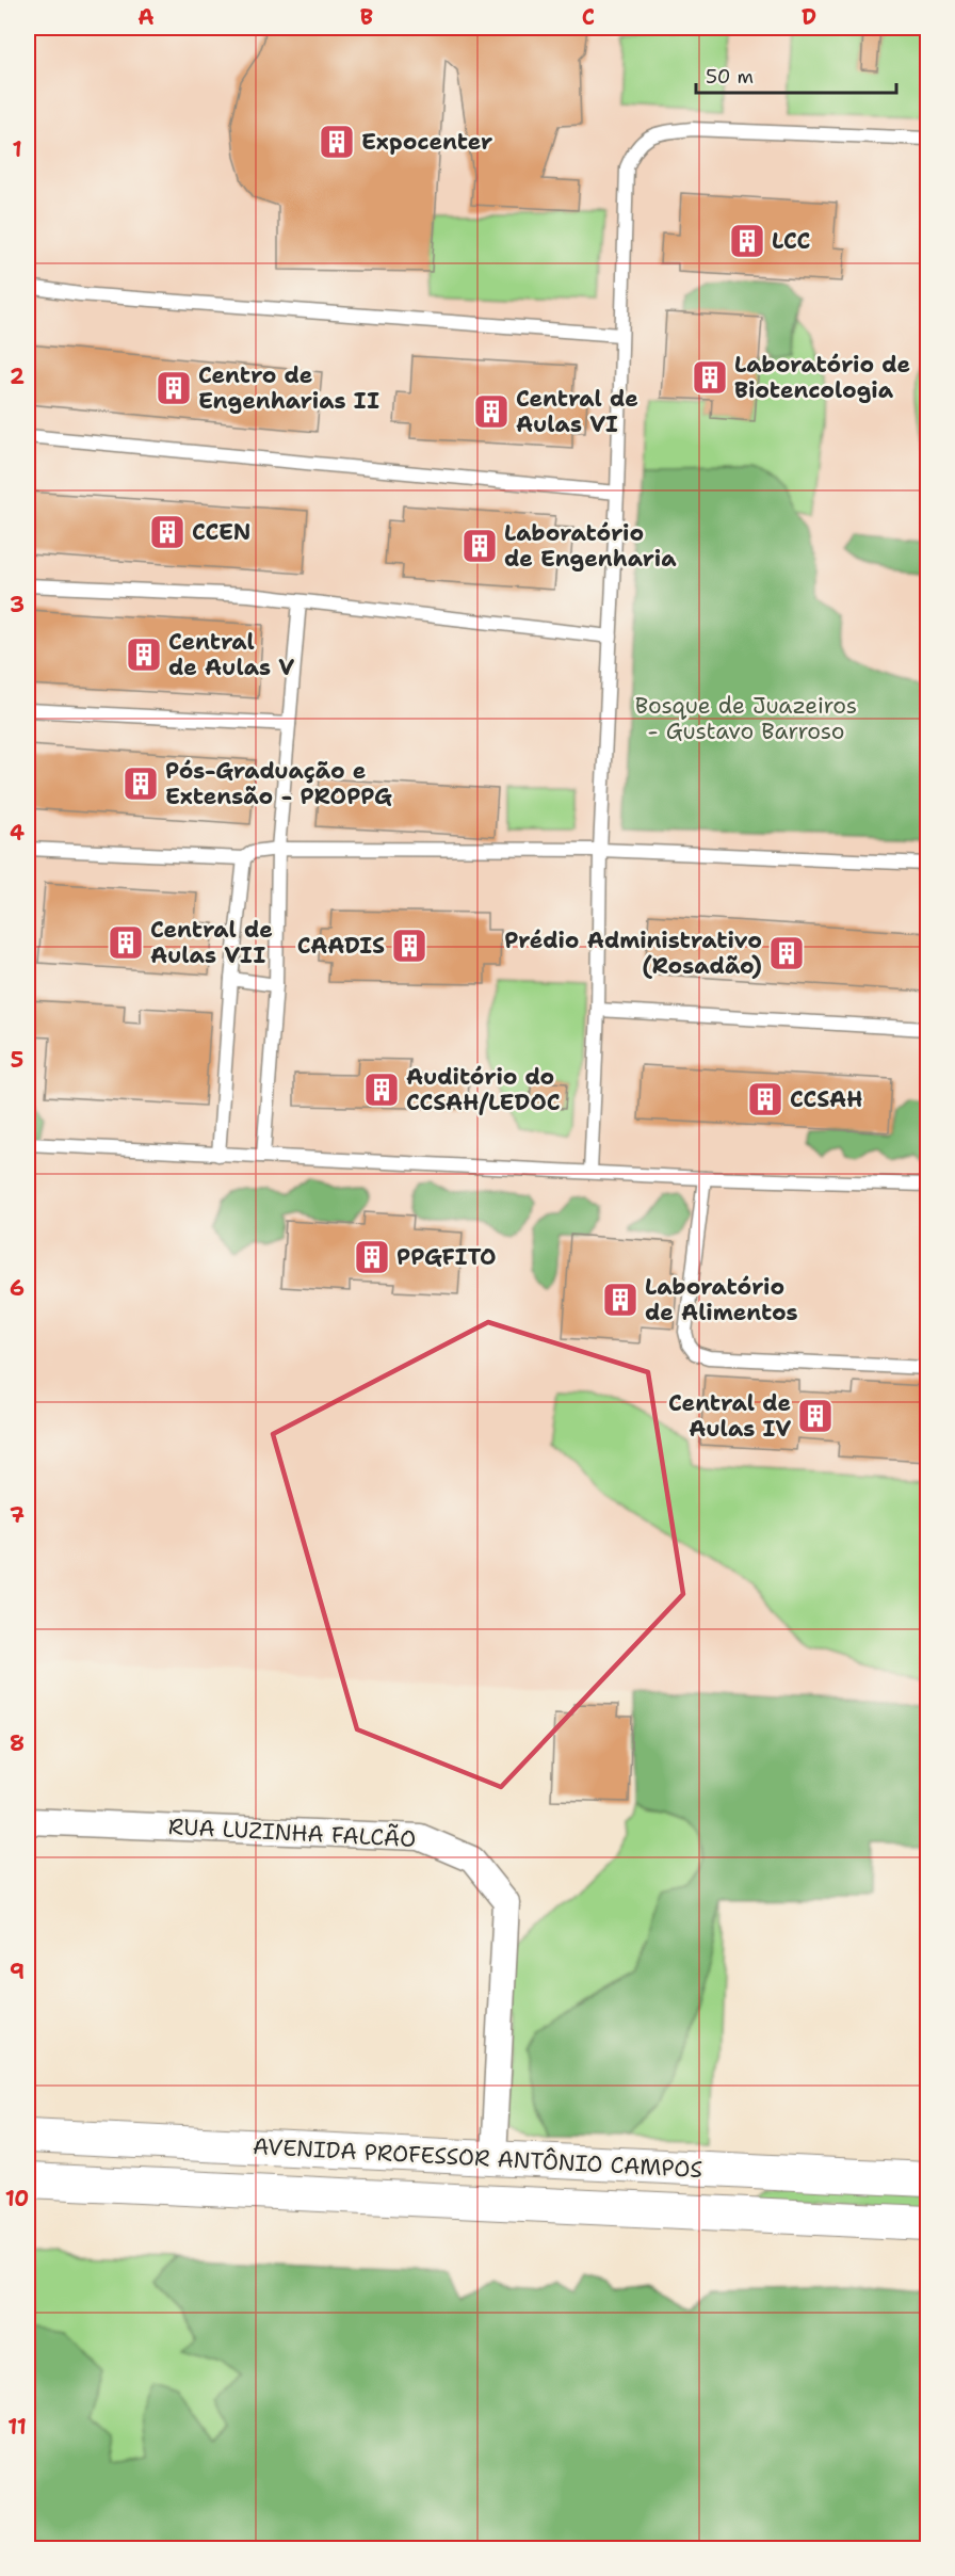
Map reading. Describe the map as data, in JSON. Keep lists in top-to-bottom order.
{
  "streets": {
    "street": ["RUA LUZINHA FALCÃO", "AVENIDA PROFESSOR ANTÔNIO CAMPOS"]
  },
  "crossings": [
    ["RUA LUZINHA FALCÃO", "AVENIDA PROFESSOR ANTÔNIO CAMPOS"]
  ],
  "parks": ["Bosque de Juazeiros - Gustavo Barroso"],
  "places": {
    "building": [
      "Expocenter",
      "LCC",
      "Laboratório de Biotencologia",
      "Centro de Engenharias II",
      "Central de Aulas VI",
      "CCEN",
      "Laboratório de Engenharia",
      "Central de Aulas V",
      "Pós-Graduação e Extensão - PROPPG",
      "Central de Aulas VII",
      "CAADIS",
      "Prédio Administrativo (Rosadão)",
      "Auditório do CCSAH/LEDOC",
      "CCSAH",
      "PPGFITO",
      "Laboratório de Alimentos",
      "Central de Aulas IV"
    ]
  },
  "scale_bar": "50 m",
  "grid": {
    "columns": [
      "A",
      "B",
      "C",
      "D"
    ],
    "rows": [
      "1",
      "2",
      "3",
      "4",
      "5",
      "6",
      "7",
      "8",
      "9",
      "10",
      "11"
    ]
  }
}
